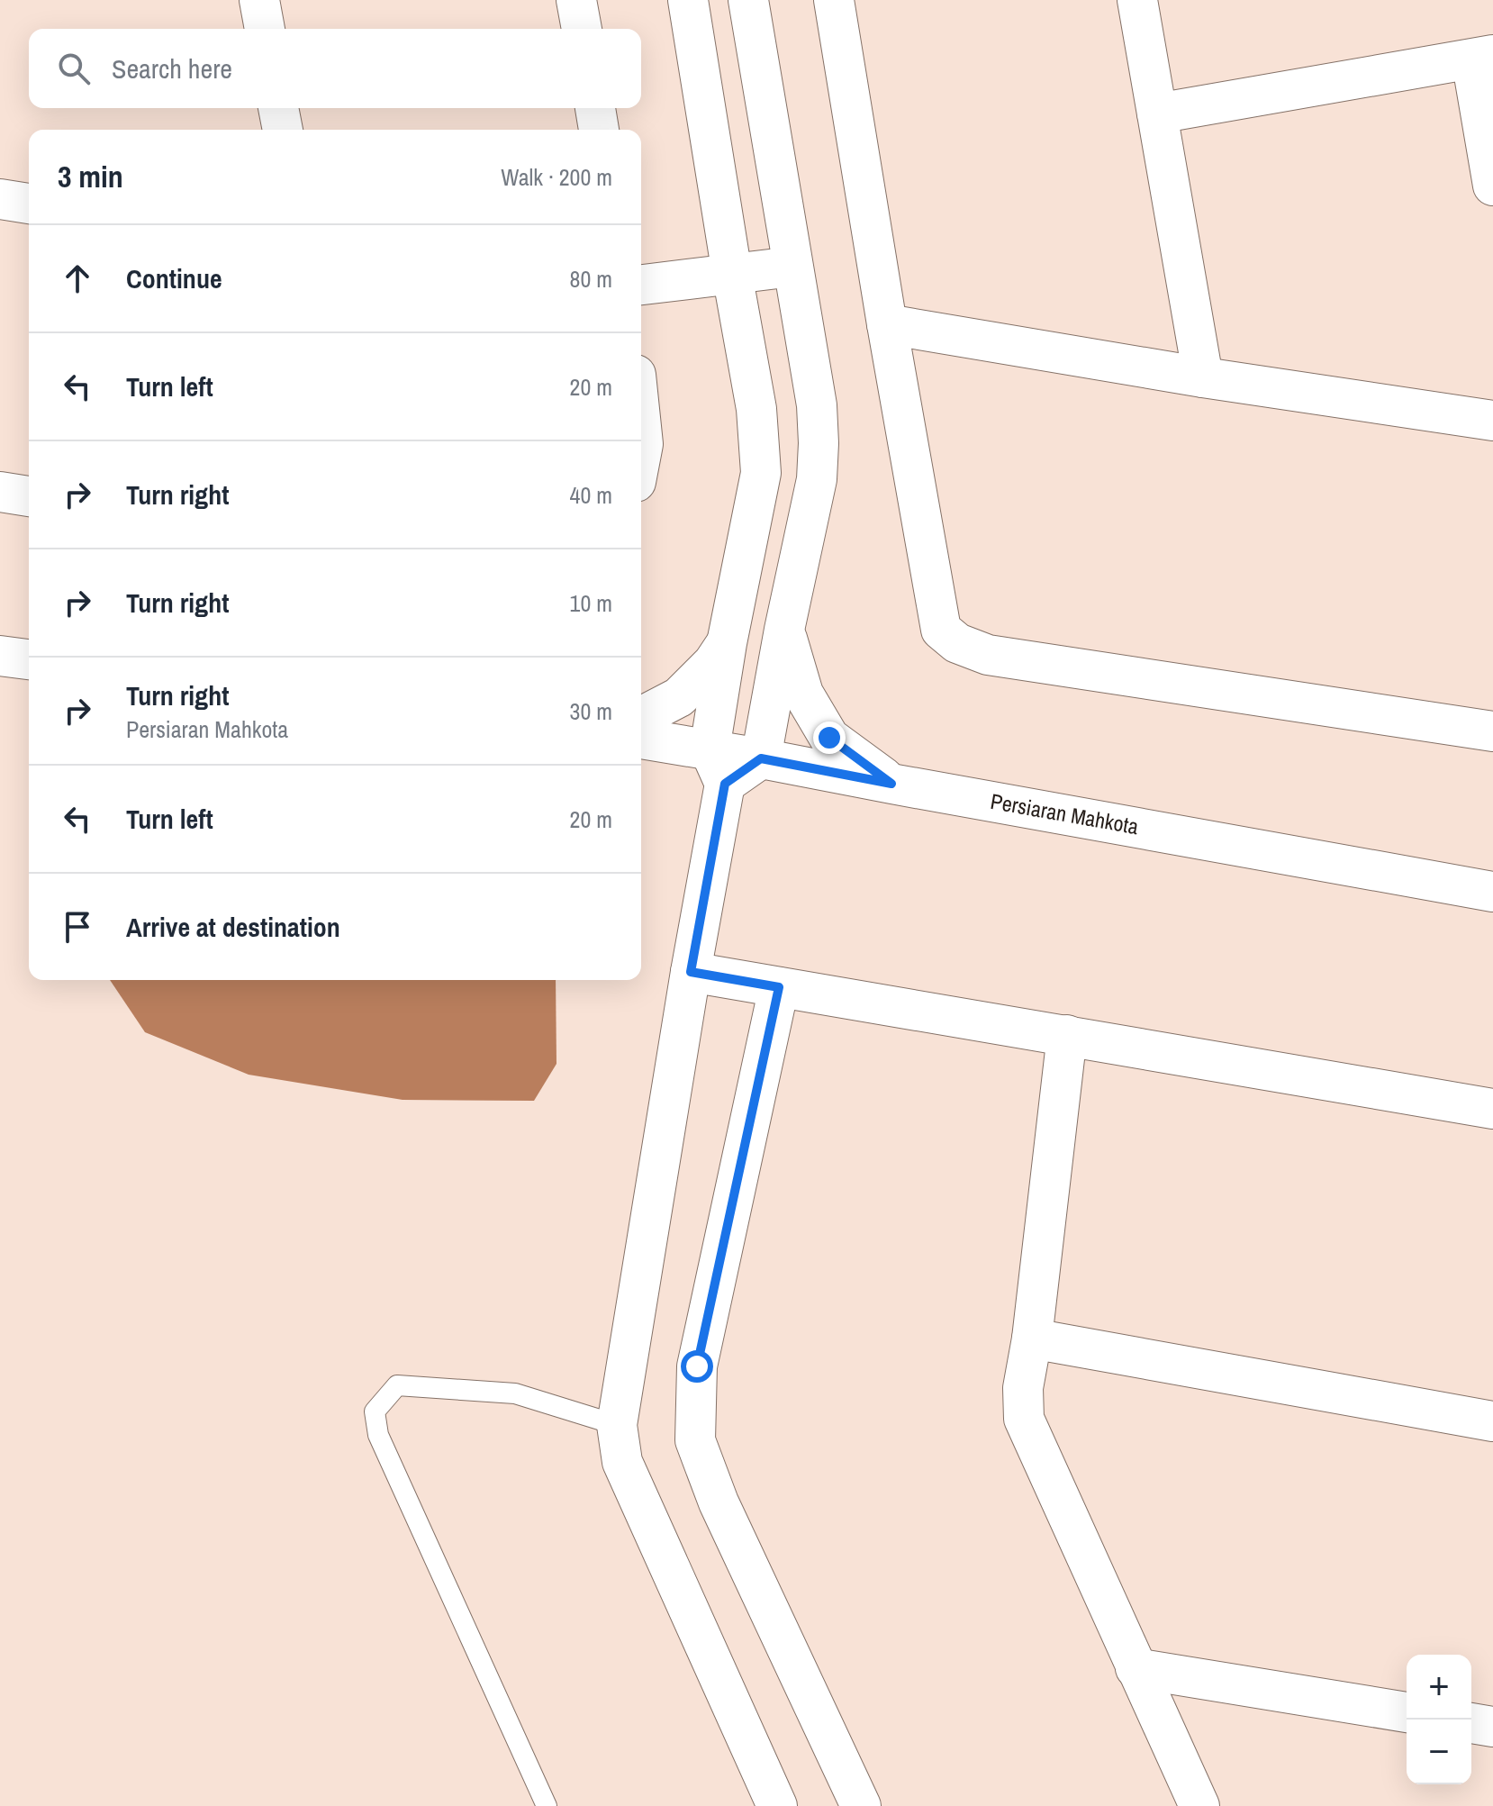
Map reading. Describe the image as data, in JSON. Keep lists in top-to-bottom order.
{
  "streets": {
    "street": ["Persiaran Mahkota"]
  },
  "page": {
    "search": "Search here",
    "heading": ["3 min", "Walk · 200 m"],
    "list": [
      ["Continue", "80 m"],
      ["Turn left", "20 m"],
      ["Turn right", "40 m"],
      ["Turn right", "10 m"],
      ["Turn right", "Persiaran Mahkota", "30 m"],
      ["Turn left", "20 m"],
      "Arrive at destination"
    ],
    "map_buttons": ["+", "−"]
  }
}
